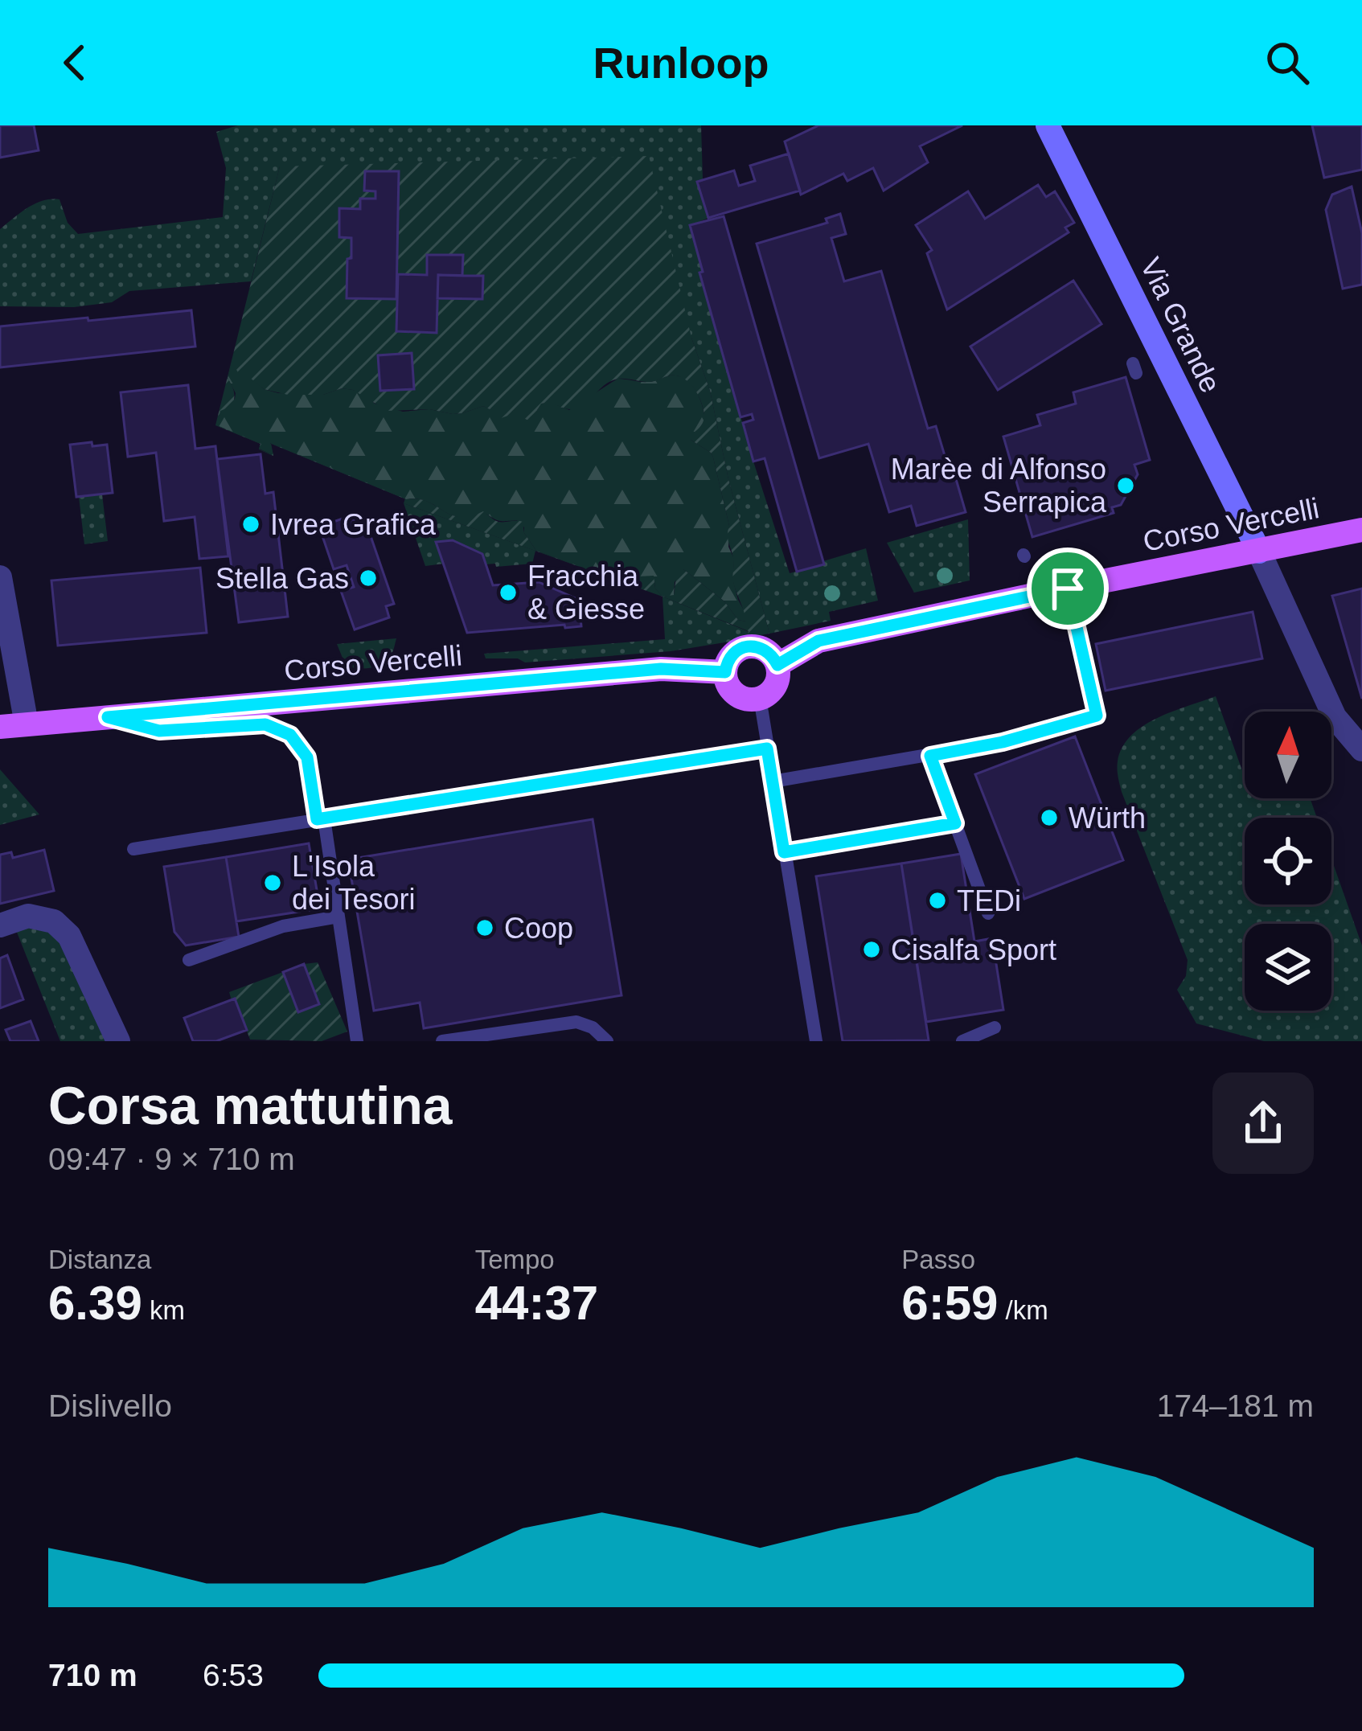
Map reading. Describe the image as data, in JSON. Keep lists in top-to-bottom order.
{
  "streets": {
    "main road": ["Corso Vercelli"],
    "street": ["Via Grande"]
  },
  "crossings": [
    ["Via Grande", "Corso Vercelli"]
  ],
  "places": [
    "Marèe di Alfonso Serrapica",
    "Ivrea Grafica",
    "Stella Gas",
    "Fracchia & Giesse",
    "Würth",
    "L'Isola dei Tesori",
    "TEDi",
    "Coop",
    "Cisalfa Sport"
  ],
  "north": "top",
  "page": {
    "header": "Runloop",
    "heading": ["Corsa mattutina", "09:47 · 9 × 710 m"],
    "stats": [
      ["Distanza", "6.39 km"],
      ["Tempo", "44:37"],
      ["Passo", "6:59 /km"]
    ],
    "chart": ["Dislivello", "174–181 m"],
    "list": [
      {
        "name": "710 m",
        "note": "6:53"
      }
    ]
  }
}
